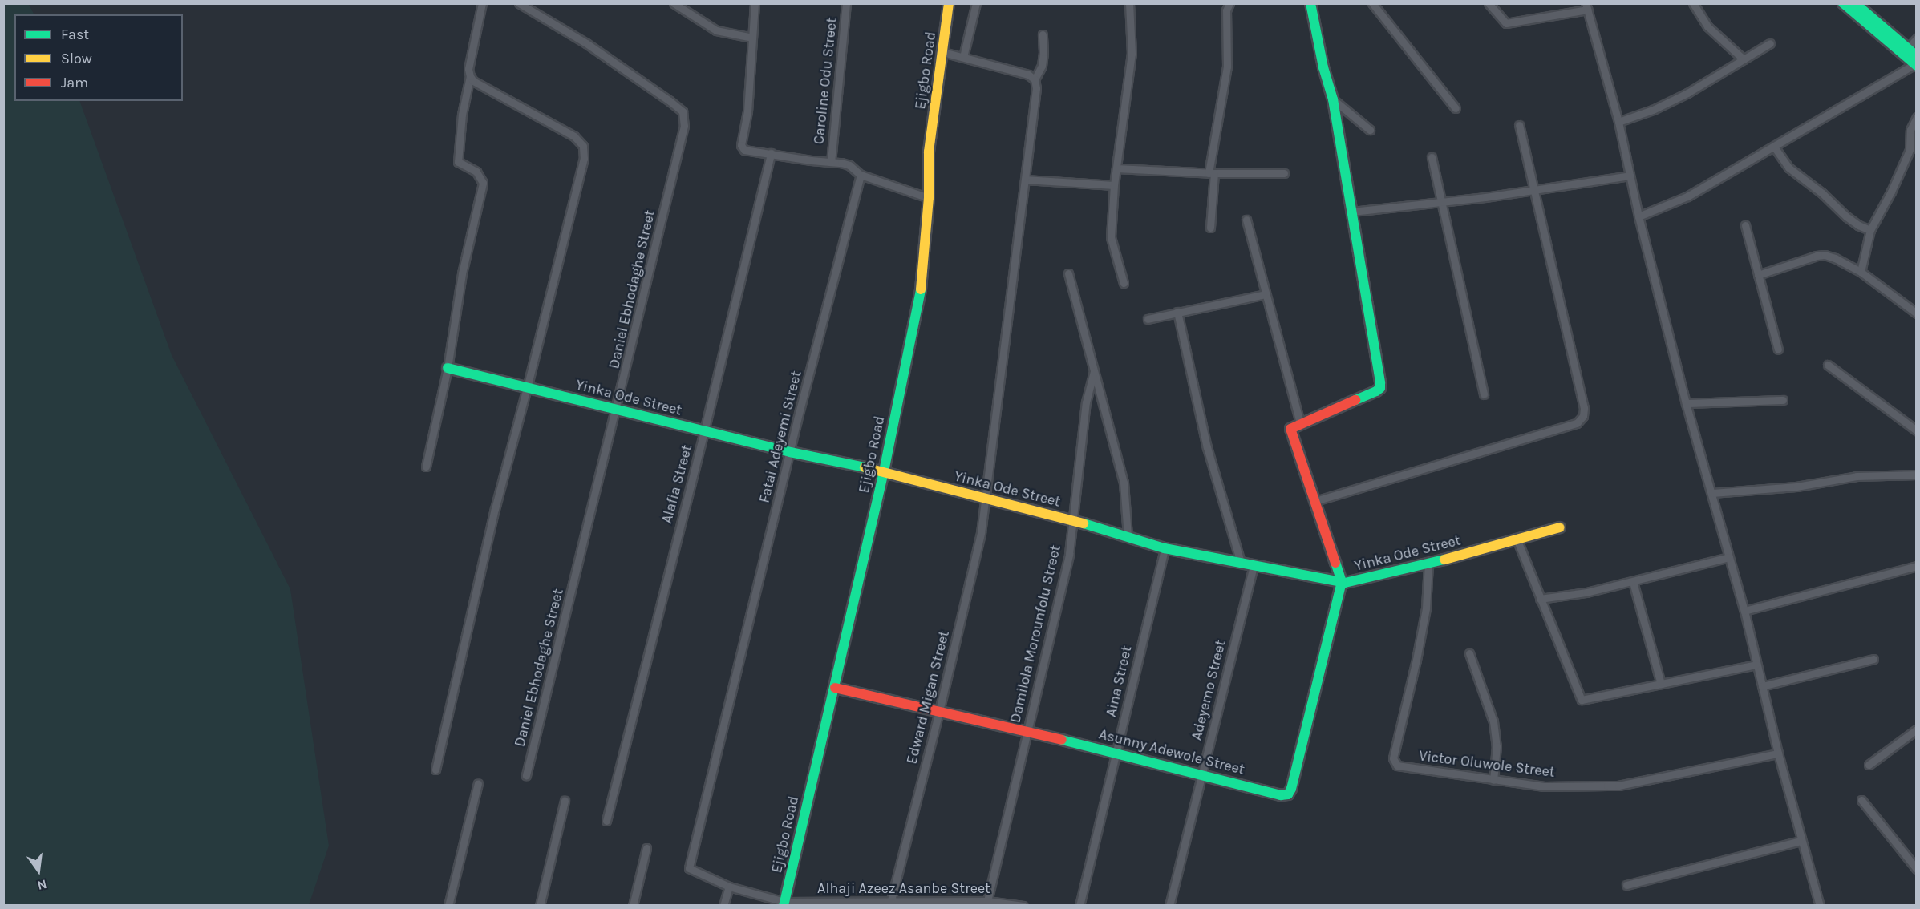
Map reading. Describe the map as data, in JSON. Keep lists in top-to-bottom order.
{
  "streets": {
    "street": [
      "Ejigbo Road",
      "Caroline Odu Street",
      "Daniel Ebhodaghe Street",
      "Yinka Ode Street",
      "Fatai Adeyemi Street",
      "Alafia Street",
      "Damilola Morounfolu Street",
      "Aina Street",
      "Adeyemo Street",
      "Edward Migan Street",
      "Asunny Adewole Street",
      "Victor Oluwole Street",
      "Alhaji Azeez Asanbe Street"
    ]
  },
  "crossings": [
    ["Ejigbo Road", "Yinka Ode Street"],
    ["Ejigbo Road", "Fatai Adeyemi Street"],
    ["Ejigbo Road", "Asunny Adewole Street"],
    ["Ejigbo Road", "Alhaji Azeez Asanbe Street"],
    ["Daniel Ebhodaghe Street", "Yinka Ode Street"],
    ["Yinka Ode Street", "Fatai Adeyemi Street"],
    ["Yinka Ode Street", "Alafia Street"],
    ["Yinka Ode Street", "Damilola Morounfolu Street"],
    ["Yinka Ode Street", "Aina Street"],
    ["Yinka Ode Street", "Adeyemo Street"],
    ["Yinka Ode Street", "Edward Migan Street"],
    ["Yinka Ode Street", "Asunny Adewole Street"],
    ["Yinka Ode Street", "Victor Oluwole Street"],
    ["Fatai Adeyemi Street", "Alhaji Azeez Asanbe Street"],
    ["Damilola Morounfolu Street", "Asunny Adewole Street"],
    ["Damilola Morounfolu Street", "Alhaji Azeez Asanbe Street"],
    ["Aina Street", "Asunny Adewole Street"],
    ["Adeyemo Street", "Asunny Adewole Street"],
    ["Edward Migan Street", "Asunny Adewole Street"],
    ["Edward Migan Street", "Alhaji Azeez Asanbe Street"]
  ],
  "legend": ["Fast", "Slow", "Jam"],
  "north": "bottom"
}
